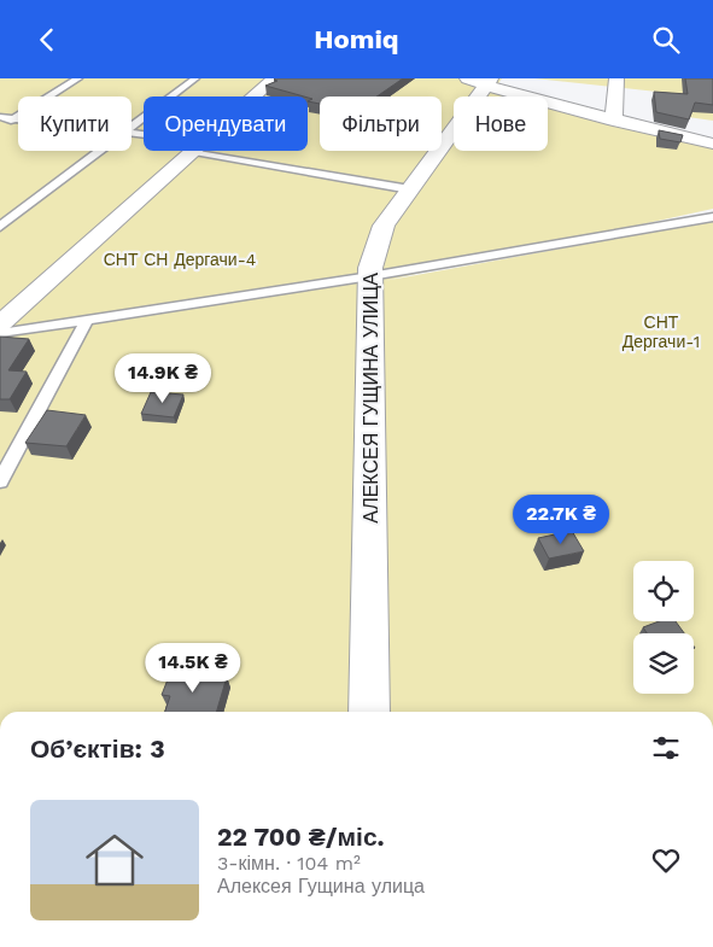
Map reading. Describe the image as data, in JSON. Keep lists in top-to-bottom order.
{
  "streets": {
    "street": ["АЛЕКСЕЯ ГУЩИНА УЛИЦА"]
  },
  "parks": ["СНТ СН Дергачи-4", "СНТ Дергачи-1"],
  "page": {
    "header": "Homiq",
    "chip": [
      "Купити",
      "Орендувати",
      "Фільтри",
      "Нове"
    ],
    "price": ["14.9K ₴", "22.7K ₴", "14.5K ₴"],
    "heading": "Об’єктів: 3",
    "list": [
      {
        "name": "22 700 ₴/міс.",
        "note": "3-кімн. · 104 m² · Алексея Гущина улица"
      }
    ]
  }
}
